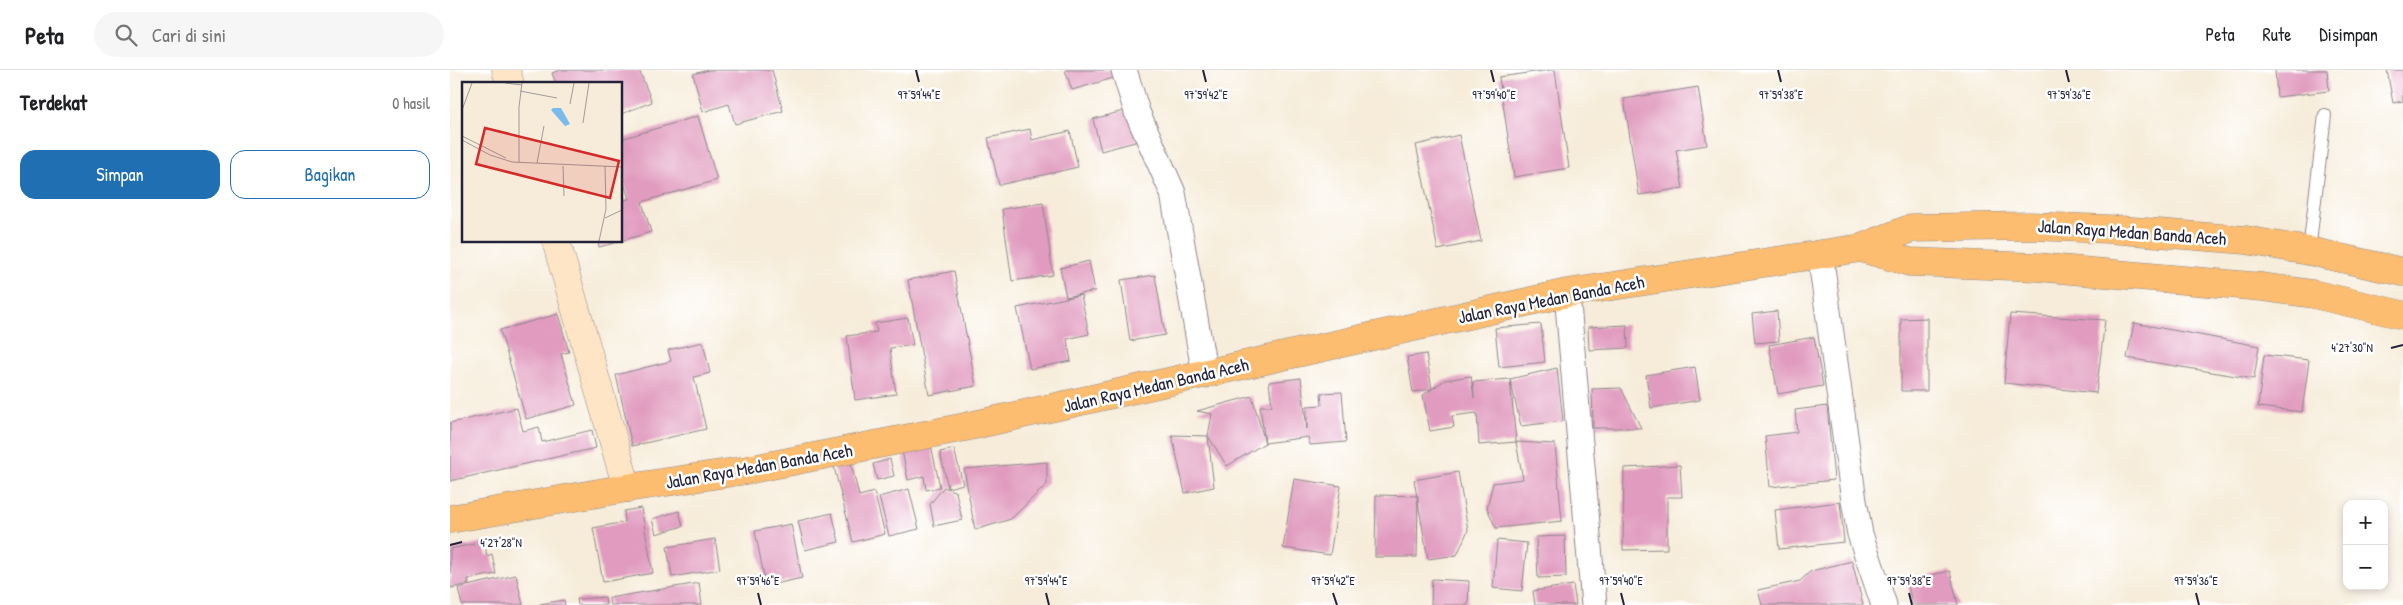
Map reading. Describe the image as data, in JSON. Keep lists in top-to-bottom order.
{
  "streets": {
    "highway": ["Jalan Raya Medan Banda Aceh"]
  },
  "page": {
    "header": "Peta",
    "search": "Cari di sini",
    "nav": ["Peta", "Rute", "Disimpan"],
    "heading": ["Terdekat", "0 hasil"],
    "buttons": ["Simpan", "Bagikan"],
    "map_buttons": ["+", "−"]
  },
  "coordinates": [
    "97°59'44\"E",
    "97°59'42\"E",
    "97°59'40\"E",
    "97°59'38\"E",
    "97°59'36\"E",
    "4°27'30\"N",
    "4°27'28\"N",
    "97°59'46\"E"
  ]
}
